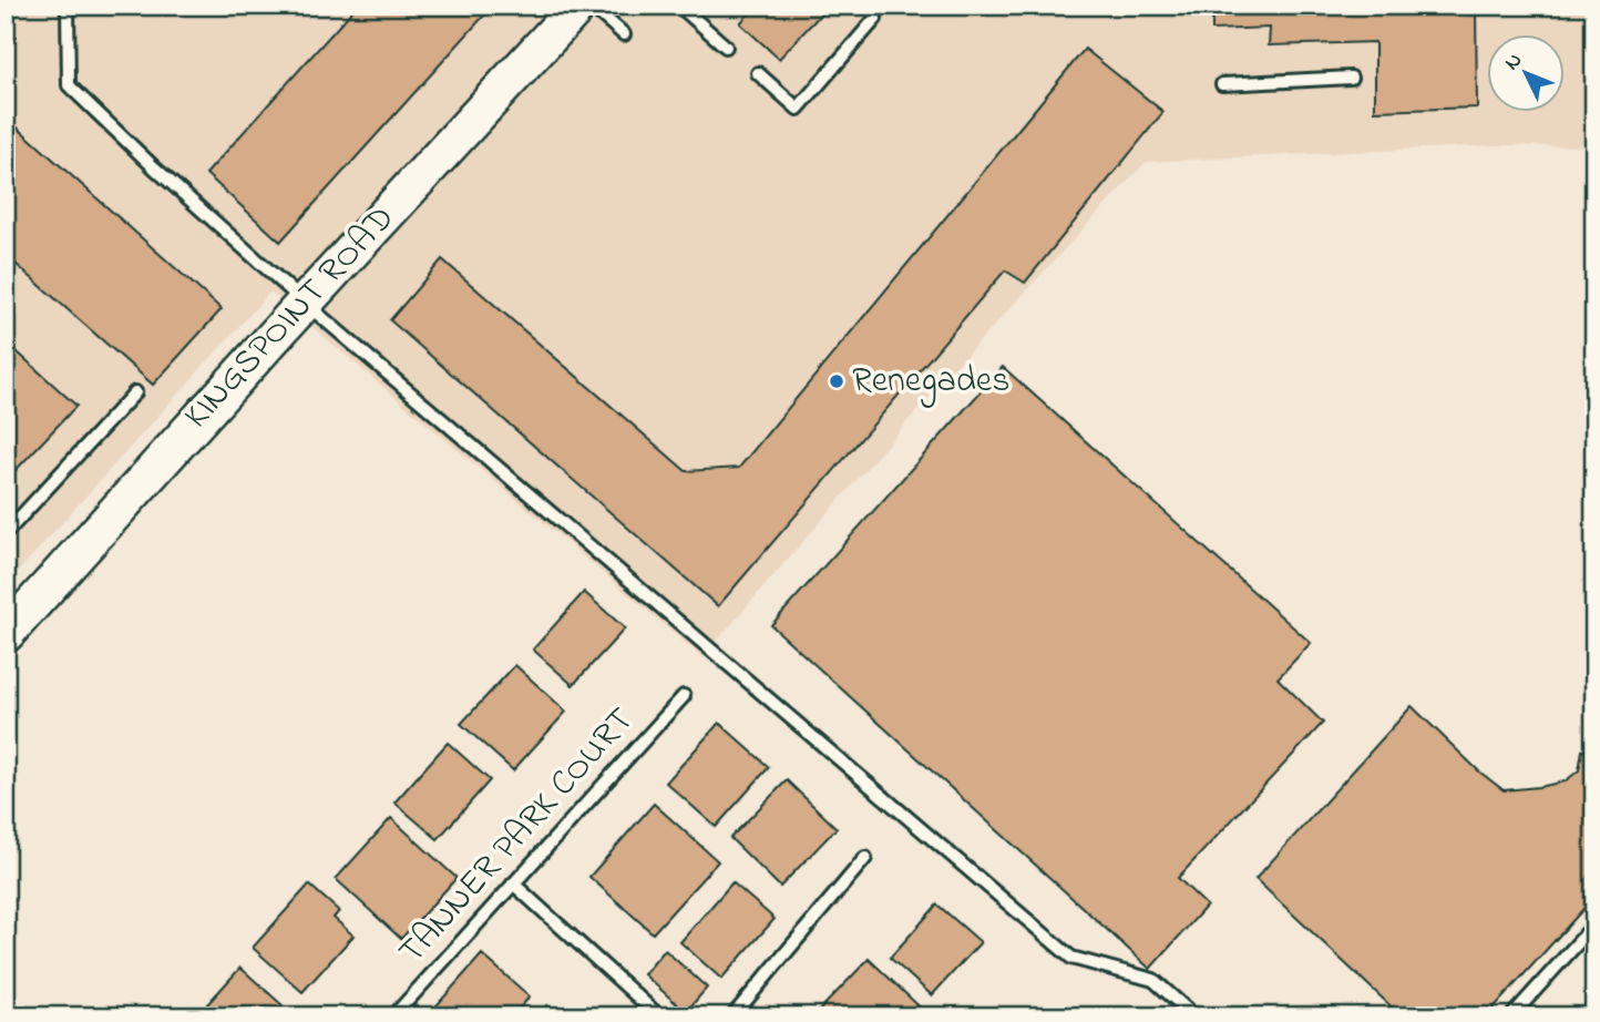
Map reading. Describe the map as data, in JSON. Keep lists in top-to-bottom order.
{
  "streets": {
    "street": ["KINGSPOINT ROAD"],
    "lane": ["TANNER PARK COURT"]
  },
  "places": ["Renegades"],
  "north": "top left"
}
